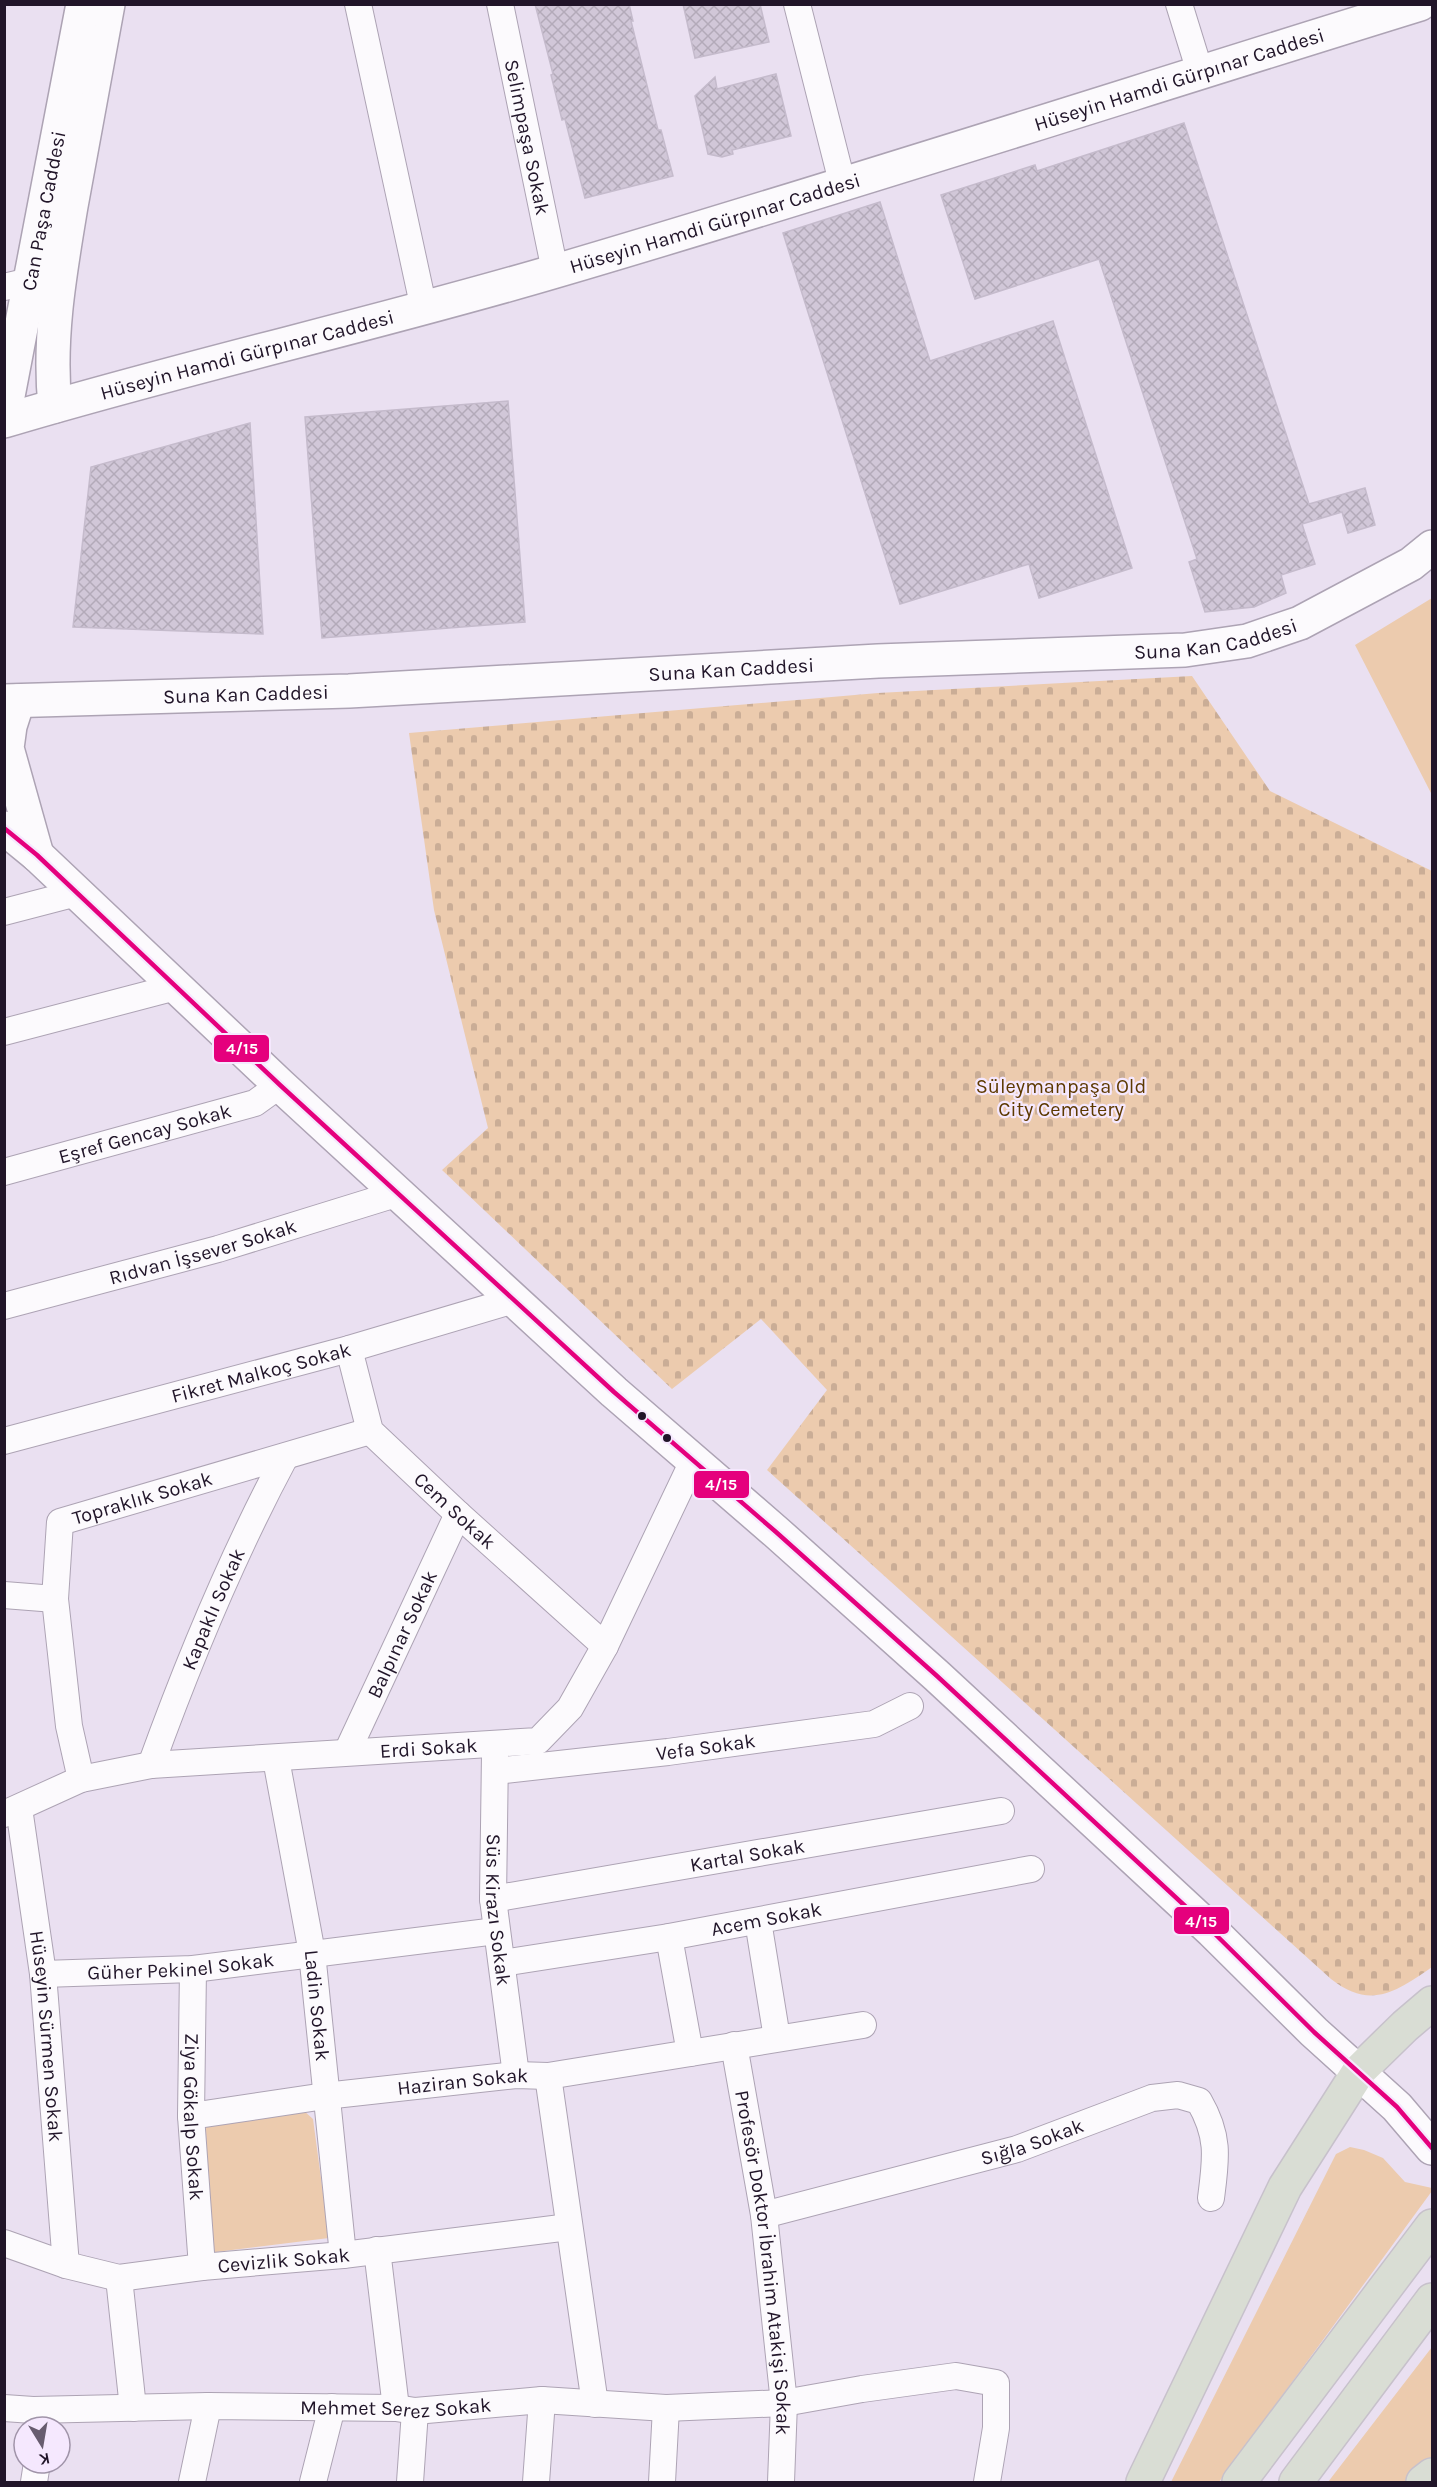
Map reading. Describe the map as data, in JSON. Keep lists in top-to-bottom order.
{
  "streets": {
    "street": [
      "Hüseyin Hamdi Gürpınar Caddesi",
      "Selimpaşa Sokak",
      "Can Paşa Caddesi",
      "Suna Kan Caddesi",
      "Eşref Gencay Sokak",
      "Rıdvan İşsever Sokak",
      "Fikret Malkoç Sokak",
      "Topraklık Sokak",
      "Cem Sokak",
      "Kapaklı Sokak",
      "Balpınar Sokak",
      "Vefa Sokak",
      "Erdi Sokak",
      "Kartal Sokak",
      "Süs Kirazı Sokak",
      "Acem Sokak",
      "Güher Pekinel Sokak",
      "Ladin Sokak",
      "Hüseyin Sürmen Sokak",
      "Haziran Sokak",
      "Ziya Gökalp Sokak",
      "Sığla Sokak",
      "Cevizlik Sokak",
      "Profesör Doktor İbrahim Atakişi Sokak",
      "Mehmet Serez Sokak"
    ]
  },
  "crossings": [
    ["Hüseyin Hamdi Gürpınar Caddesi", "Selimpaşa Sokak"],
    ["Hüseyin Hamdi Gürpınar Caddesi", "Can Paşa Caddesi"],
    ["Topraklık Sokak", "Cem Sokak"],
    ["Topraklık Sokak", "Kapaklı Sokak"],
    ["Topraklık Sokak", "Erdi Sokak"],
    ["Cem Sokak", "Balpınar Sokak"],
    ["Cem Sokak", "Erdi Sokak"],
    ["Kapaklı Sokak", "Erdi Sokak"],
    ["Balpınar Sokak", "Erdi Sokak"],
    ["Vefa Sokak", "Süs Kirazı Sokak"],
    ["Erdi Sokak", "Süs Kirazı Sokak"],
    ["Erdi Sokak", "Ladin Sokak"],
    ["Erdi Sokak", "Hüseyin Sürmen Sokak"],
    ["Kartal Sokak", "Süs Kirazı Sokak"],
    ["Süs Kirazı Sokak", "Acem Sokak"],
    ["Süs Kirazı Sokak", "Güher Pekinel Sokak"],
    ["Süs Kirazı Sokak", "Haziran Sokak"],
    ["Güher Pekinel Sokak", "Ladin Sokak"],
    ["Güher Pekinel Sokak", "Hüseyin Sürmen Sokak"],
    ["Güher Pekinel Sokak", "Ziya Gökalp Sokak"],
    ["Ladin Sokak", "Haziran Sokak"],
    ["Ladin Sokak", "Cevizlik Sokak"],
    ["Hüseyin Sürmen Sokak", "Cevizlik Sokak"],
    ["Haziran Sokak", "Ziya Gökalp Sokak"],
    ["Haziran Sokak", "Profesör Doktor İbrahim Atakişi Sokak"],
    ["Ziya Gökalp Sokak", "Cevizlik Sokak"],
    ["Sığla Sokak", "Profesör Doktor İbrahim Atakişi Sokak"],
    ["Profesör Doktor İbrahim Atakişi Sokak", "Mehmet Serez Sokak"]
  ],
  "parks": ["Süleymanpaşa Old City Cemetery"],
  "lines": ["transit line 4/15"],
  "north": "bottom"
}
